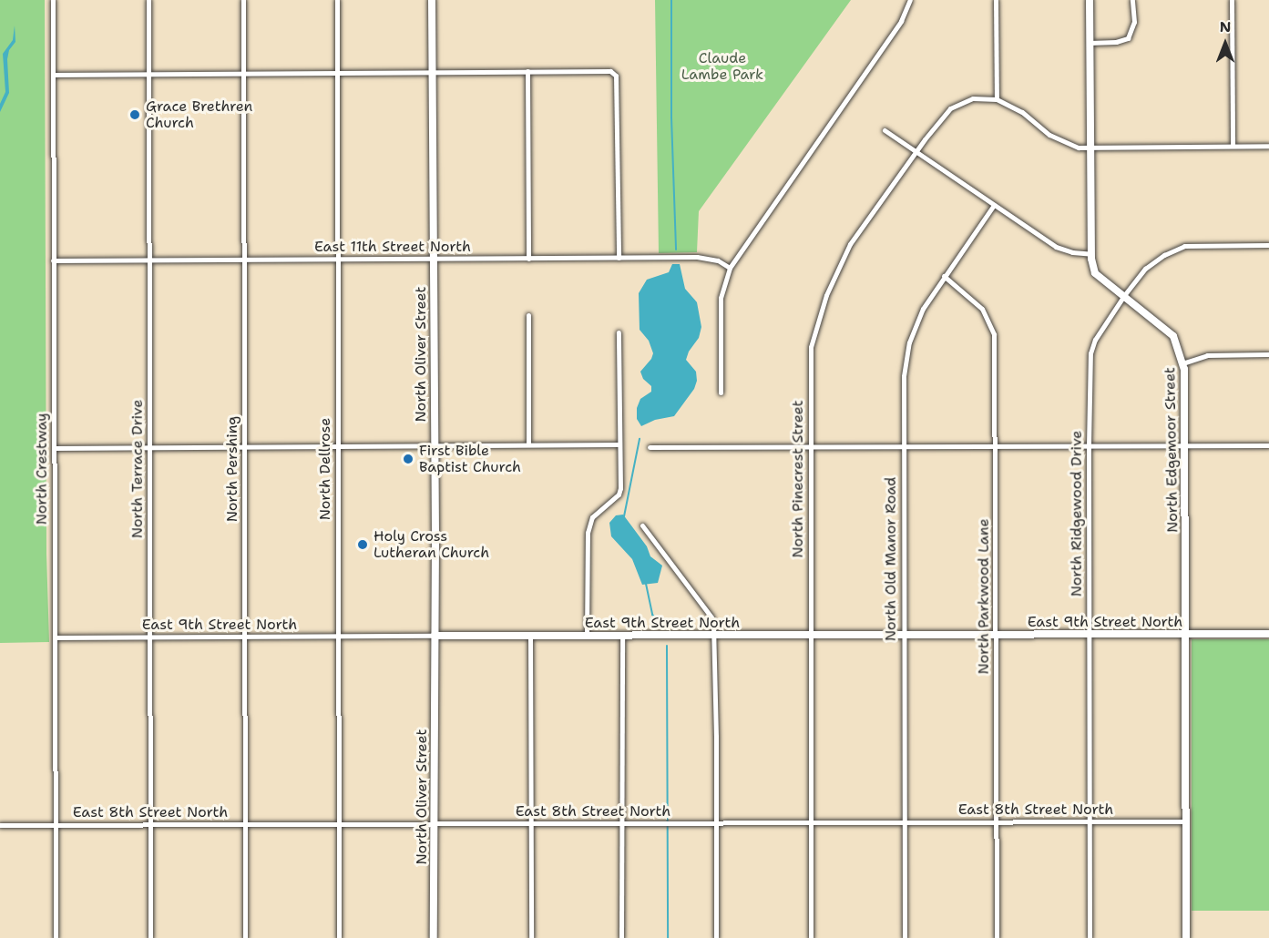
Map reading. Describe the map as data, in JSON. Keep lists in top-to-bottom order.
{
  "streets": {
    "street": [
      "East 11th Street North",
      "North Oliver Street",
      "North Edgemoor Street",
      "North Crestway",
      "North Terrace Drive",
      "North Pershing",
      "North Dellrose",
      "North Pinecrest Street",
      "North Ridgewood Drive",
      "North Old Manor Road",
      "North Parkwood Lane",
      "East 9th Street North",
      "East 8th Street North"
    ]
  },
  "crossings": [
    ["East 11th Street North", "North Oliver Street"],
    ["East 11th Street North", "North Crestway"],
    ["East 11th Street North", "North Terrace Drive"],
    ["East 11th Street North", "North Pershing"],
    ["East 11th Street North", "North Dellrose"],
    ["North Oliver Street", "East 9th Street North"],
    ["North Oliver Street", "East 8th Street North"],
    ["North Edgemoor Street", "North Ridgewood Drive"],
    ["North Edgemoor Street", "East 9th Street North"],
    ["North Edgemoor Street", "East 8th Street North"],
    ["North Crestway", "East 9th Street North"],
    ["North Crestway", "East 8th Street North"],
    ["North Terrace Drive", "East 9th Street North"],
    ["North Terrace Drive", "East 8th Street North"],
    ["North Pershing", "East 9th Street North"],
    ["North Pershing", "East 8th Street North"],
    ["North Dellrose", "East 9th Street North"],
    ["North Dellrose", "East 8th Street North"],
    ["North Pinecrest Street", "East 9th Street North"],
    ["North Pinecrest Street", "East 8th Street North"],
    ["North Ridgewood Drive", "East 9th Street North"],
    ["North Ridgewood Drive", "East 8th Street North"],
    ["North Old Manor Road", "North Parkwood Lane"],
    ["North Old Manor Road", "East 9th Street North"],
    ["North Old Manor Road", "East 8th Street North"],
    ["North Parkwood Lane", "East 9th Street North"],
    ["North Parkwood Lane", "East 8th Street North"]
  ],
  "parks": ["Claude Lambe Park"],
  "places": ["Grace Brethren Church", "First Bible Baptist Church", "Holy Cross Lutheran Church"],
  "north": "top"
}
